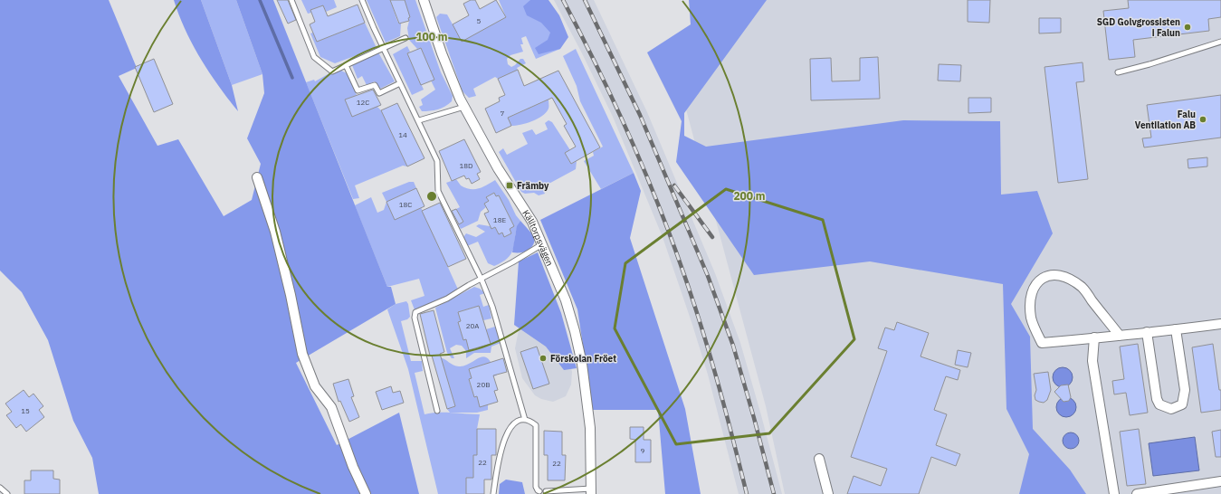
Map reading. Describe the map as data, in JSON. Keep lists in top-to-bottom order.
{
  "streets": {
    "street": ["Källtorpsvägen"]
  },
  "places": {
    "other": ["SGD Golvgrossisten i Falun", "Falu Ventilation AB", "Förskolan Fröet"],
    "transit": ["Främby"]
  },
  "house_numbers": [
    "5",
    "12C",
    "7",
    "14",
    "18D",
    "18C",
    "18E",
    "20A",
    "20B",
    "15",
    "9",
    "22",
    "22"
  ],
  "rings": ["100 m", "200 m"]
}
